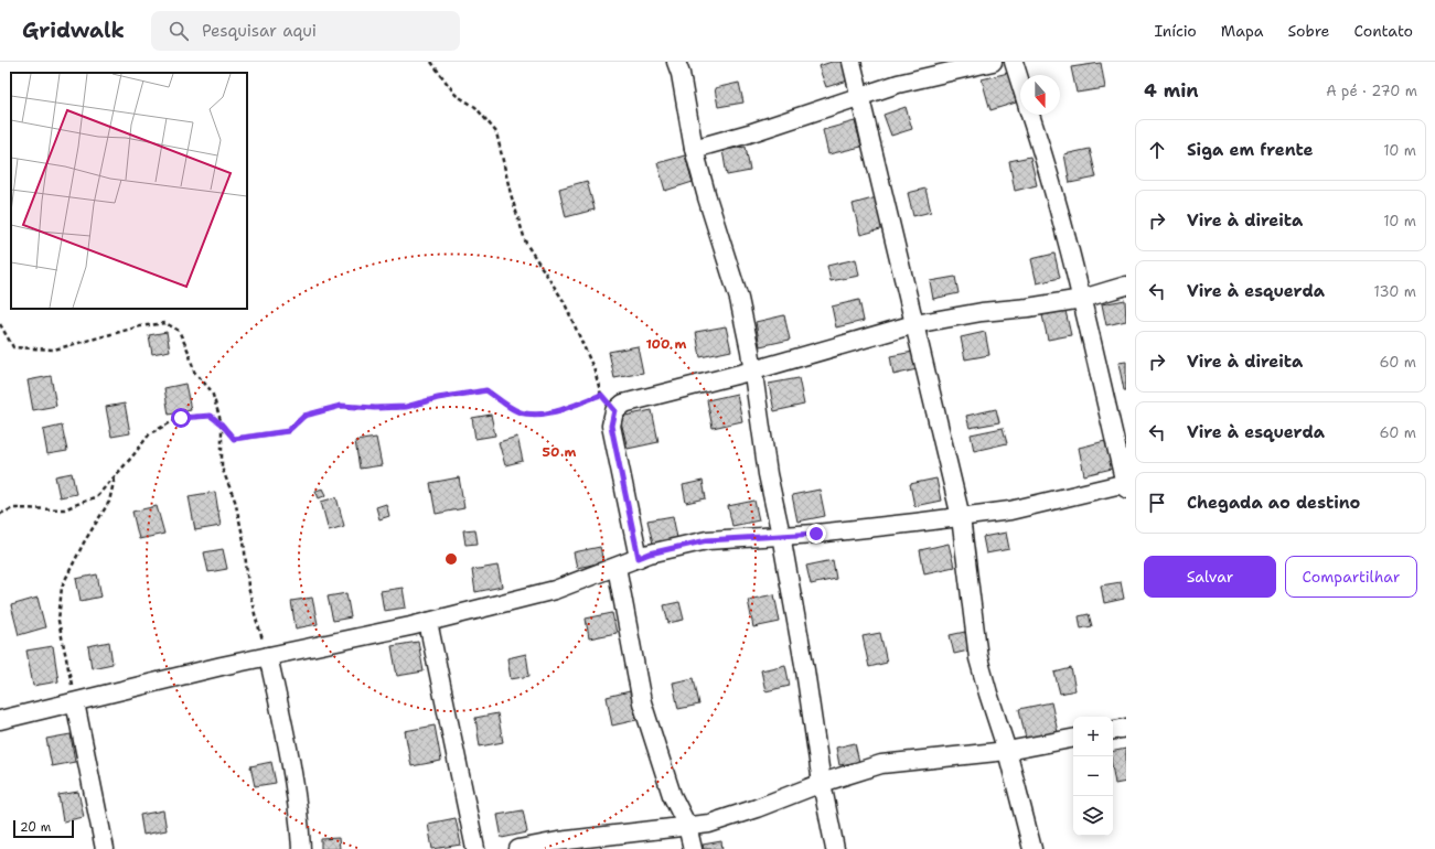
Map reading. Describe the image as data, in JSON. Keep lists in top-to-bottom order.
{
  "scale_bar": "20 m",
  "north": "bottom",
  "page": {
    "header": "Gridwalk",
    "search": "Pesquisar aqui",
    "nav": [
      "Início",
      "Mapa",
      "Sobre",
      "Contato"
    ],
    "heading": ["4 min", "A pé · 270 m"],
    "list": [
      ["Siga em frente", "10 m"],
      ["Vire à direita", "10 m"],
      ["Vire à esquerda", "130 m"],
      ["Vire à direita", "60 m"],
      ["Vire à esquerda", "60 m"],
      "Chegada ao destino"
    ],
    "buttons": ["Salvar", "Compartilhar"],
    "map_buttons": ["+", "−"],
    "scale": "20 m"
  },
  "rings": ["100 m", "50 m"]
}
